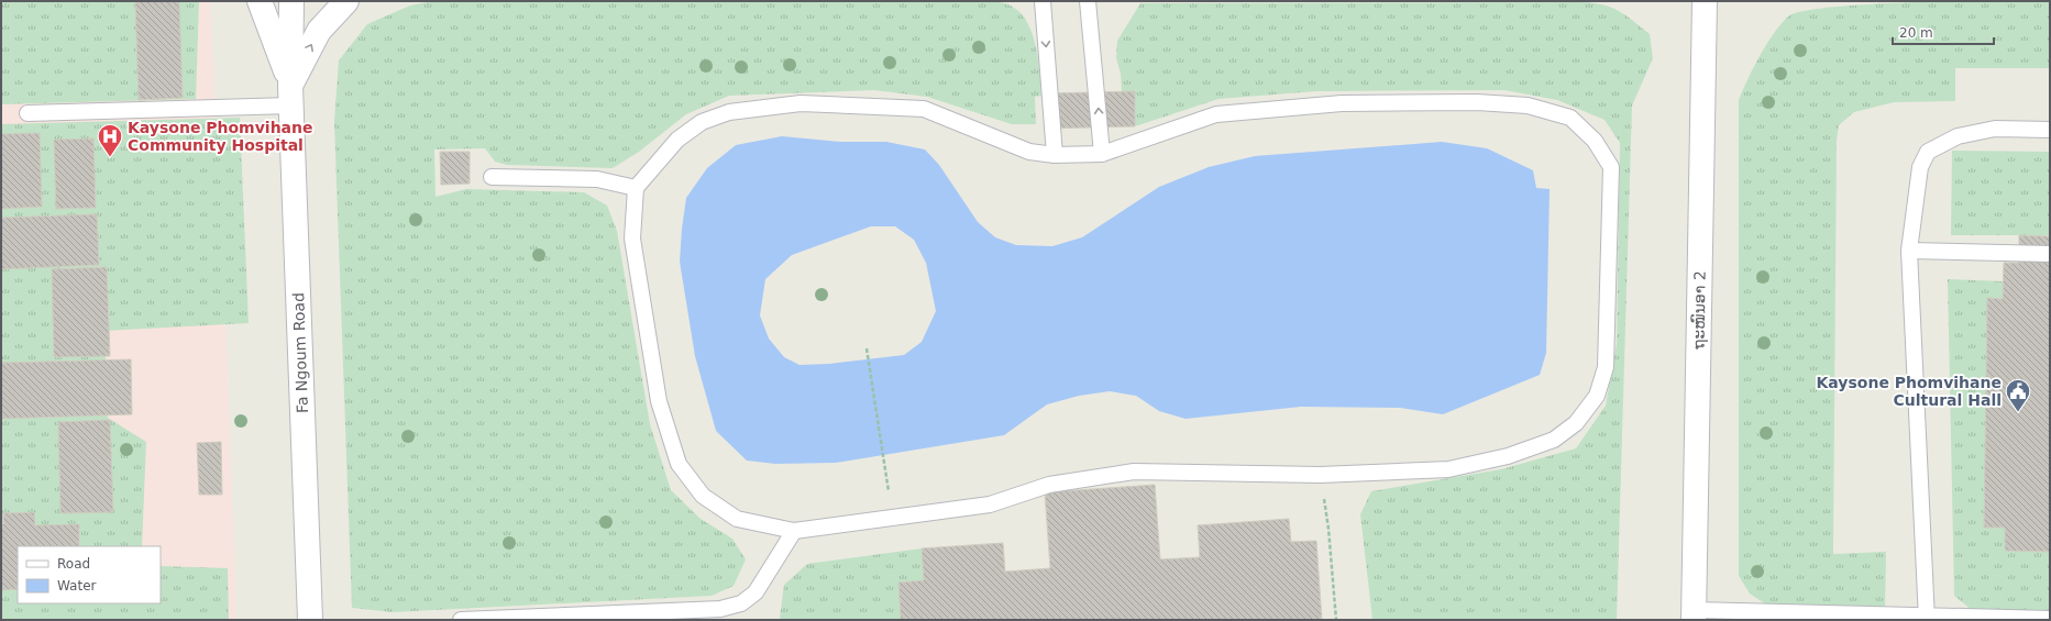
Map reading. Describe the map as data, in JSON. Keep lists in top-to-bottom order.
{
  "streets": {
    "street": ["ຖະໜົນອາ 2", "Fa Ngoum Road"]
  },
  "places": {
    "hospital": ["Kaysone Phomvihane Community Hospital"],
    "public building": ["Kaysone Phomvihane Cultural Hall"]
  },
  "legend": ["Road", "Water"],
  "scale_bar": "20 m"
}
